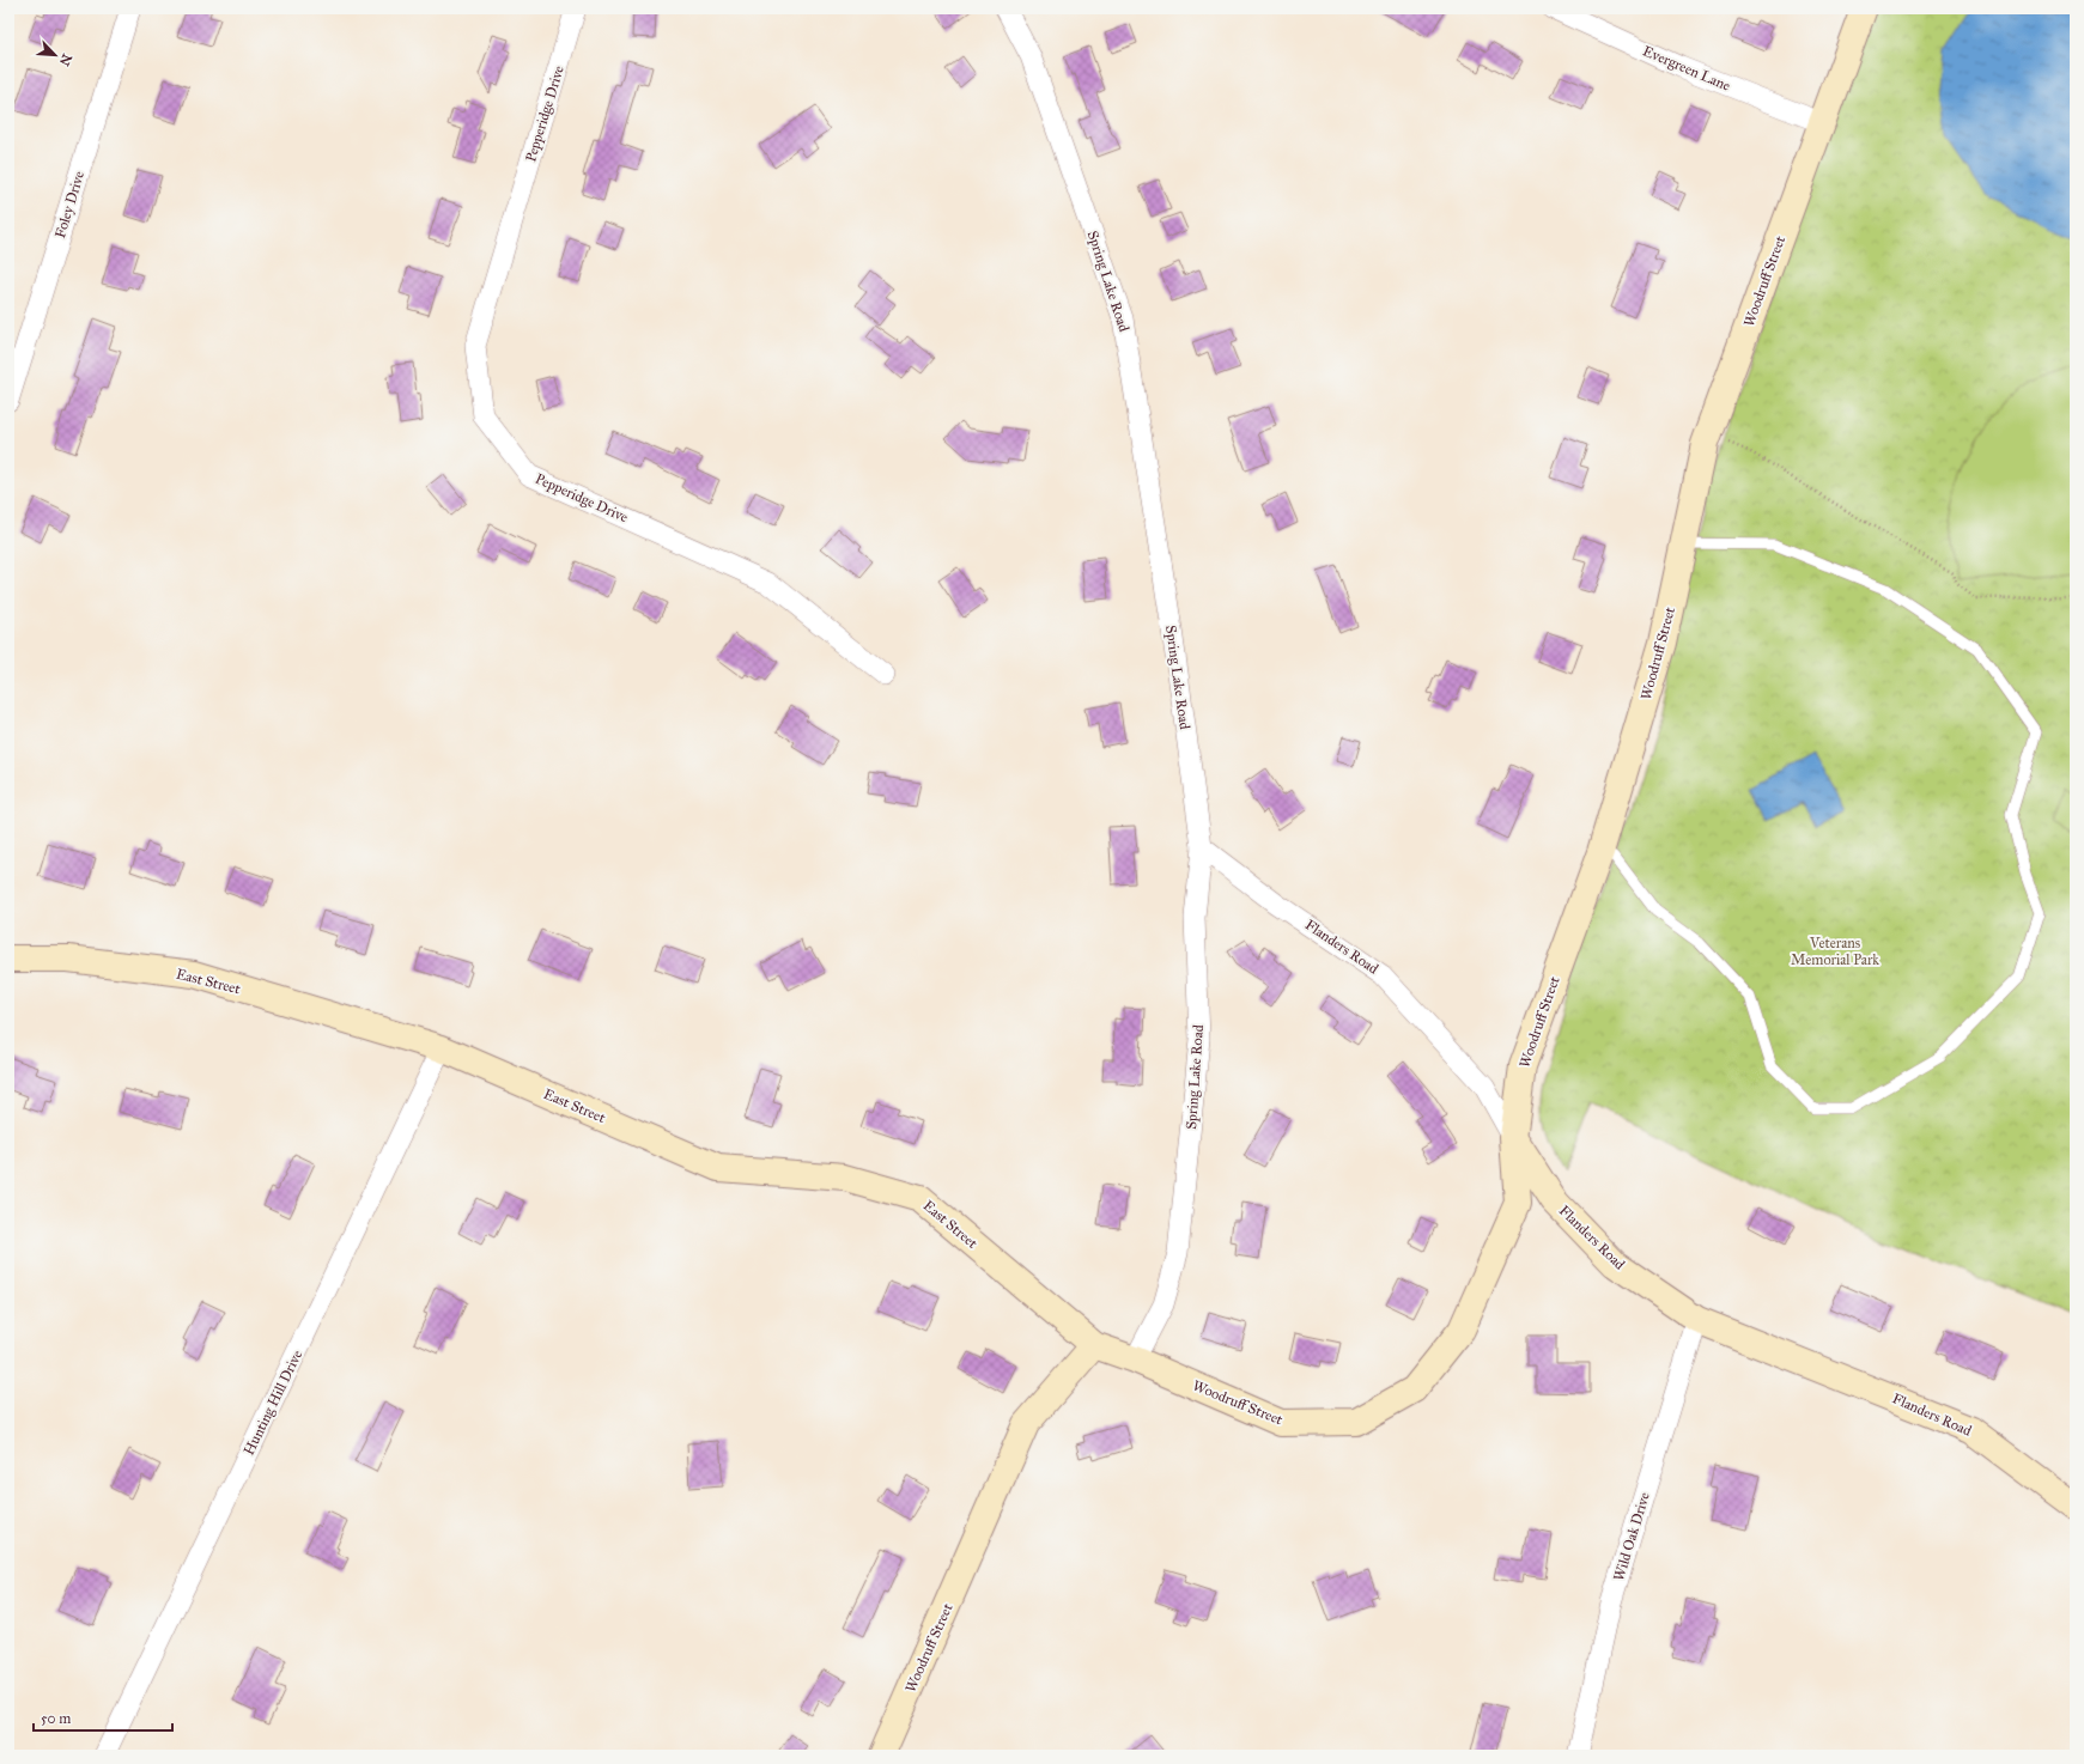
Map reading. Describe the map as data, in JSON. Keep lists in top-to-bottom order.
{
  "streets": {
    "street": [
      "Evergreen Lane",
      "Pepperidge Drive",
      "Foley Drive",
      "Spring Lake Road",
      "Woodruff Street",
      "Flanders Road",
      "East Street",
      "Hunting Hill Drive",
      "Wild Oak Drive"
    ]
  },
  "crossings": [
    ["Evergreen Lane", "Woodruff Street"],
    ["Spring Lake Road", "Woodruff Street"],
    ["Spring Lake Road", "Flanders Road"],
    ["Woodruff Street", "Flanders Road"],
    ["Woodruff Street", "East Street"],
    ["Flanders Road", "Wild Oak Drive"],
    ["East Street", "Hunting Hill Drive"]
  ],
  "parks": ["Veterans Memorial Park"],
  "scale_bar": "50 m",
  "north": "bottom right"
}
